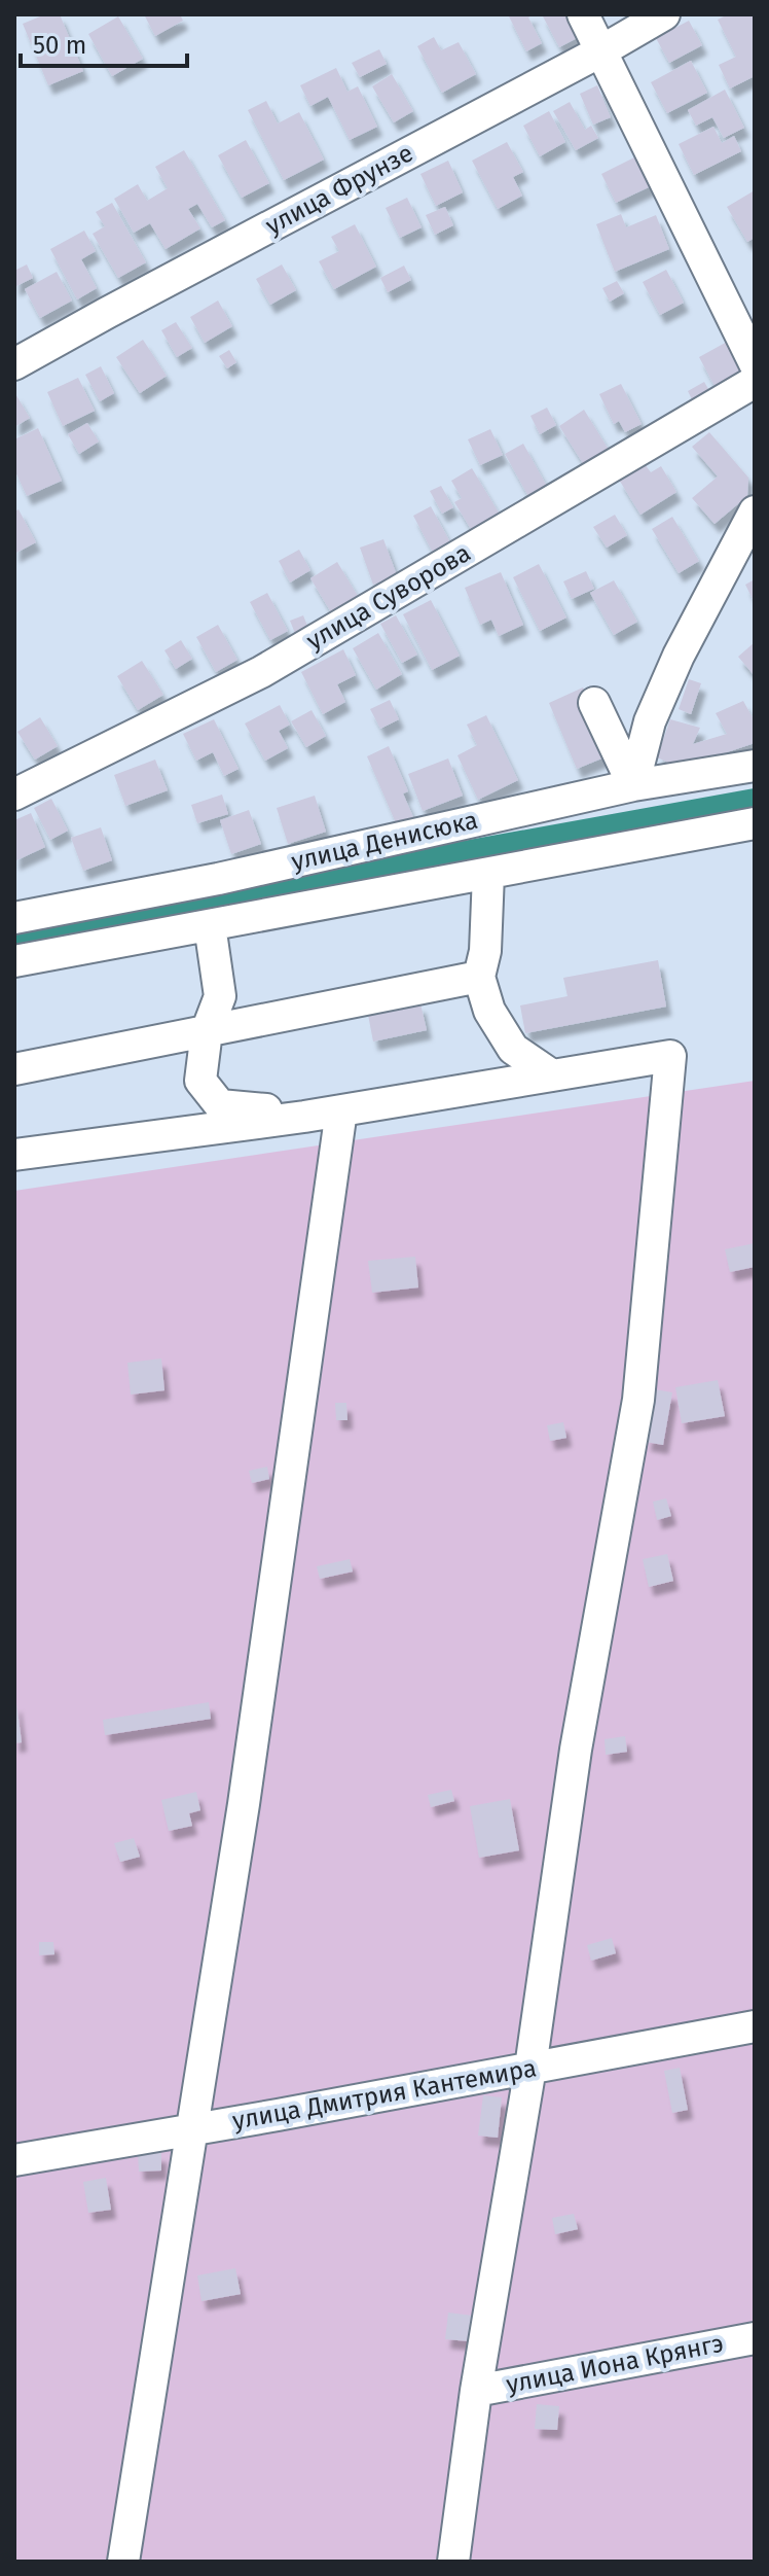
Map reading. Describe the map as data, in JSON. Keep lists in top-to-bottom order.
{
  "streets": {
    "street": [
      "улица Фрунзе",
      "улица Суворова",
      "улица Денисюка",
      "улица Дмитрия Кантемира",
      "улица Иона Крянгэ"
    ]
  },
  "scale_bar": "50 m"
}
